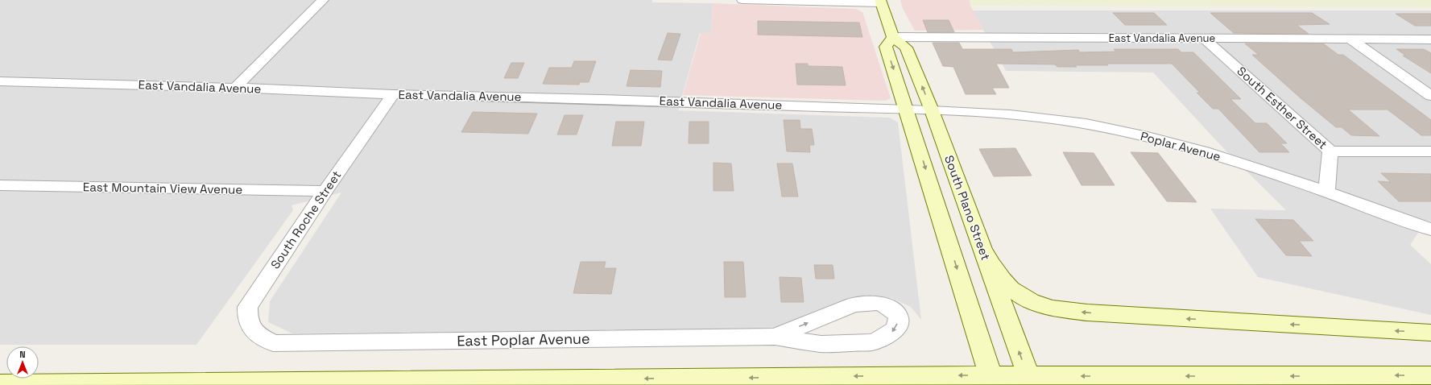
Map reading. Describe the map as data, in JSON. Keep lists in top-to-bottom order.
{
  "streets": {
    "main road": ["South Plano Street"],
    "street": [
      "East Vandalia Avenue",
      "South Esther Street",
      "Poplar Avenue",
      "East Mountain View Avenue",
      "South Roche Street",
      "East Poplar Avenue"
    ]
  },
  "crossings": [
    ["East Vandalia Avenue", "South Esther Street"],
    ["East Vandalia Avenue", "Poplar Avenue"],
    ["East Vandalia Avenue", "South Plano Street"],
    ["East Vandalia Avenue", "South Roche Street"],
    ["South Esther Street", "Poplar Avenue"],
    ["Poplar Avenue", "South Plano Street"],
    ["East Mountain View Avenue", "South Roche Street"],
    ["South Roche Street", "East Poplar Avenue"]
  ],
  "north": "top"
}
